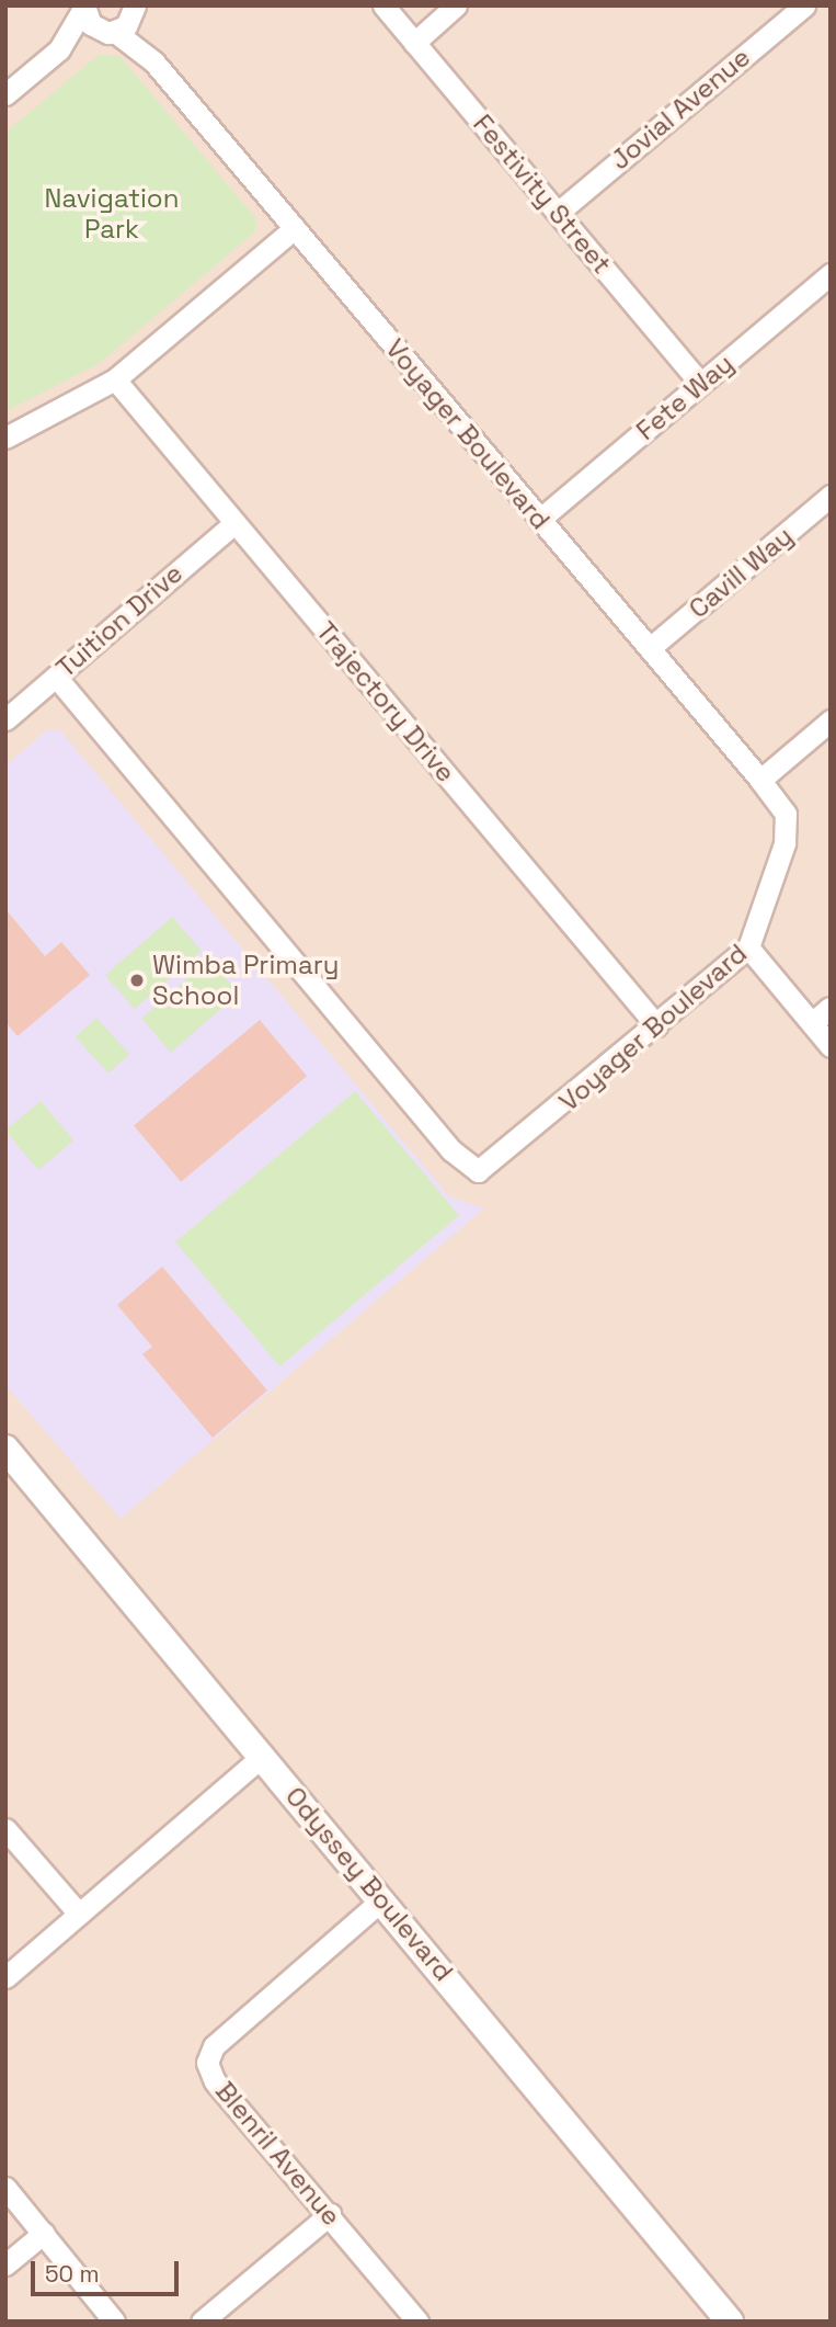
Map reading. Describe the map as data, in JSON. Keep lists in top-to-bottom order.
{
  "streets": {
    "street": [
      "Jovial Avenue",
      "Festivity Street",
      "Fete Way",
      "Voyager Boulevard",
      "Cavill Way",
      "Tuition Drive",
      "Trajectory Drive",
      "Odyssey Boulevard",
      "Blenril Avenue"
    ]
  },
  "crossings": [
    ["Jovial Avenue", "Festivity Street"],
    ["Festivity Street", "Fete Way"],
    ["Fete Way", "Voyager Boulevard"],
    ["Voyager Boulevard", "Cavill Way"],
    ["Voyager Boulevard", "Tuition Drive"],
    ["Voyager Boulevard", "Trajectory Drive"],
    ["Tuition Drive", "Trajectory Drive"],
    ["Odyssey Boulevard", "Blenril Avenue"]
  ],
  "parks": ["Navigation Park"],
  "places": ["Wimba Primary School"],
  "scale_bar": "50 m"
}
